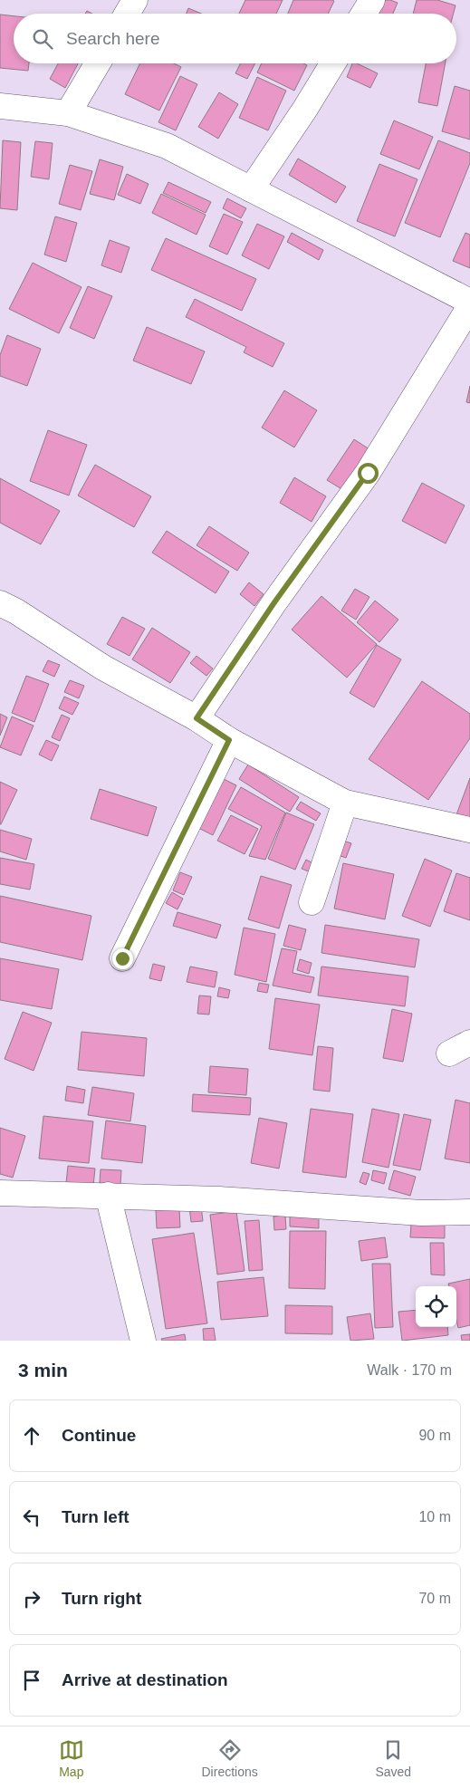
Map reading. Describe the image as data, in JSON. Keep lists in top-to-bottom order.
{
  "page": {
    "search": "Search here",
    "heading": ["3 min", "Walk · 170 m"],
    "list": [
      ["Continue", "90 m"],
      ["Turn left", "10 m"],
      ["Turn right", "70 m"],
      "Arrive at destination"
    ],
    "nav": ["Map", "Directions", "Saved"]
  }
}
